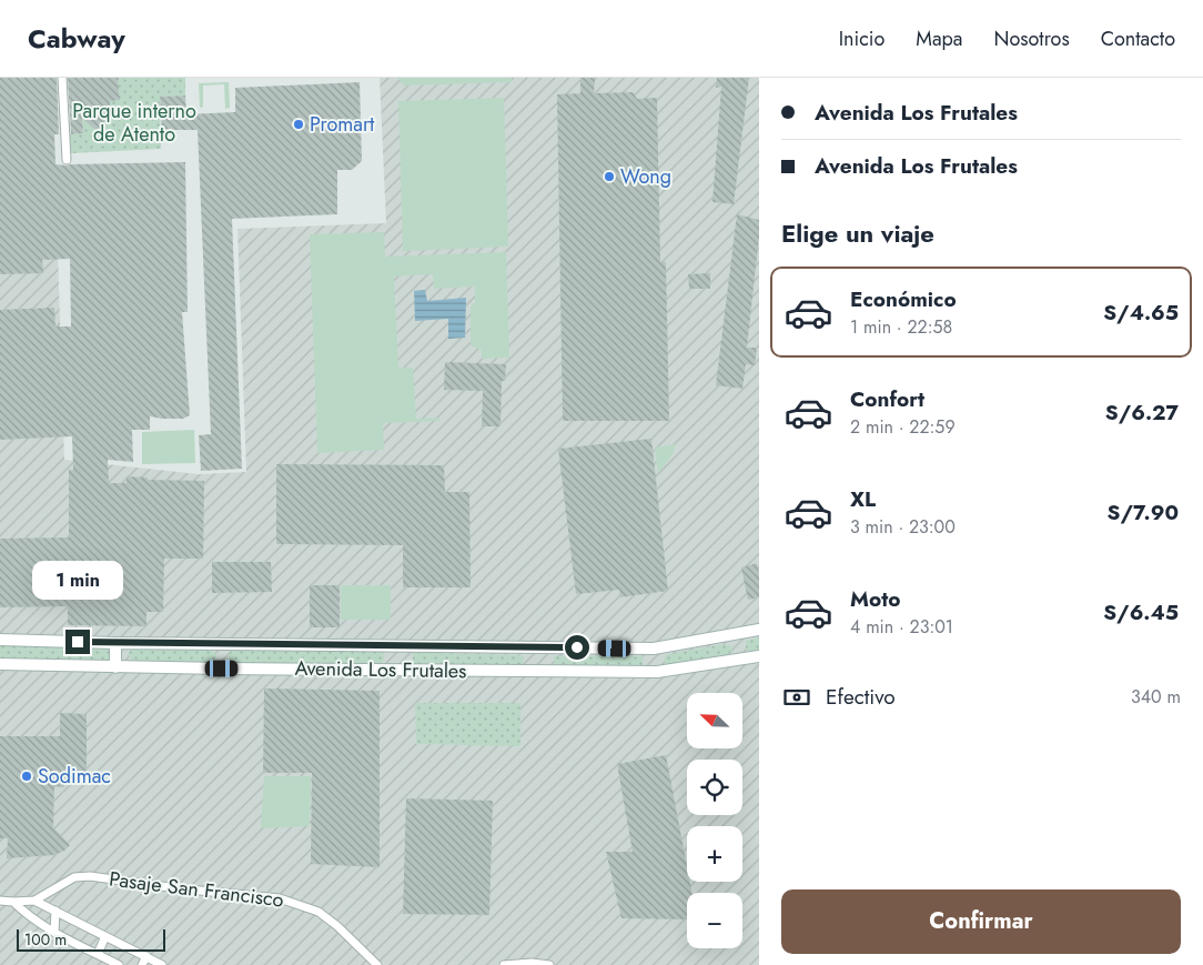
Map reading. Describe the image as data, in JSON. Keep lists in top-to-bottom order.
{
  "streets": {
    "main road": ["Avenida Los Frutales"],
    "street": ["Pasaje San Francisco"]
  },
  "parks": ["Parque interno de Atento"],
  "places": ["Promart", "Wong", "Sodimac"],
  "scale_bar": "100 m",
  "north": "top left",
  "page": {
    "header": "Cabway",
    "nav": [
      "Inicio",
      "Mapa",
      "Nosotros",
      "Contacto"
    ],
    "banner": ["Avenida Los Frutales", "Avenida Los Frutales"],
    "heading": "Elige un viaje",
    "list": [
      {
        "name": "Económico",
        "note": "1 min · 22:58",
        "value": "S/4.65"
      },
      {
        "name": "Confort",
        "note": "2 min · 22:59",
        "value": "S/6.27"
      },
      {
        "name": "XL",
        "note": "3 min · 23:00",
        "value": "S/7.90"
      },
      {
        "name": "Moto",
        "note": "4 min · 23:01",
        "value": "S/6.45"
      }
    ],
    "bubble": "1 min",
    "pay": ["Efectivo", "340 m"],
    "map_buttons": ["+", "−"],
    "buttons": "Confirmar",
    "scale": "100 m"
  }
}
